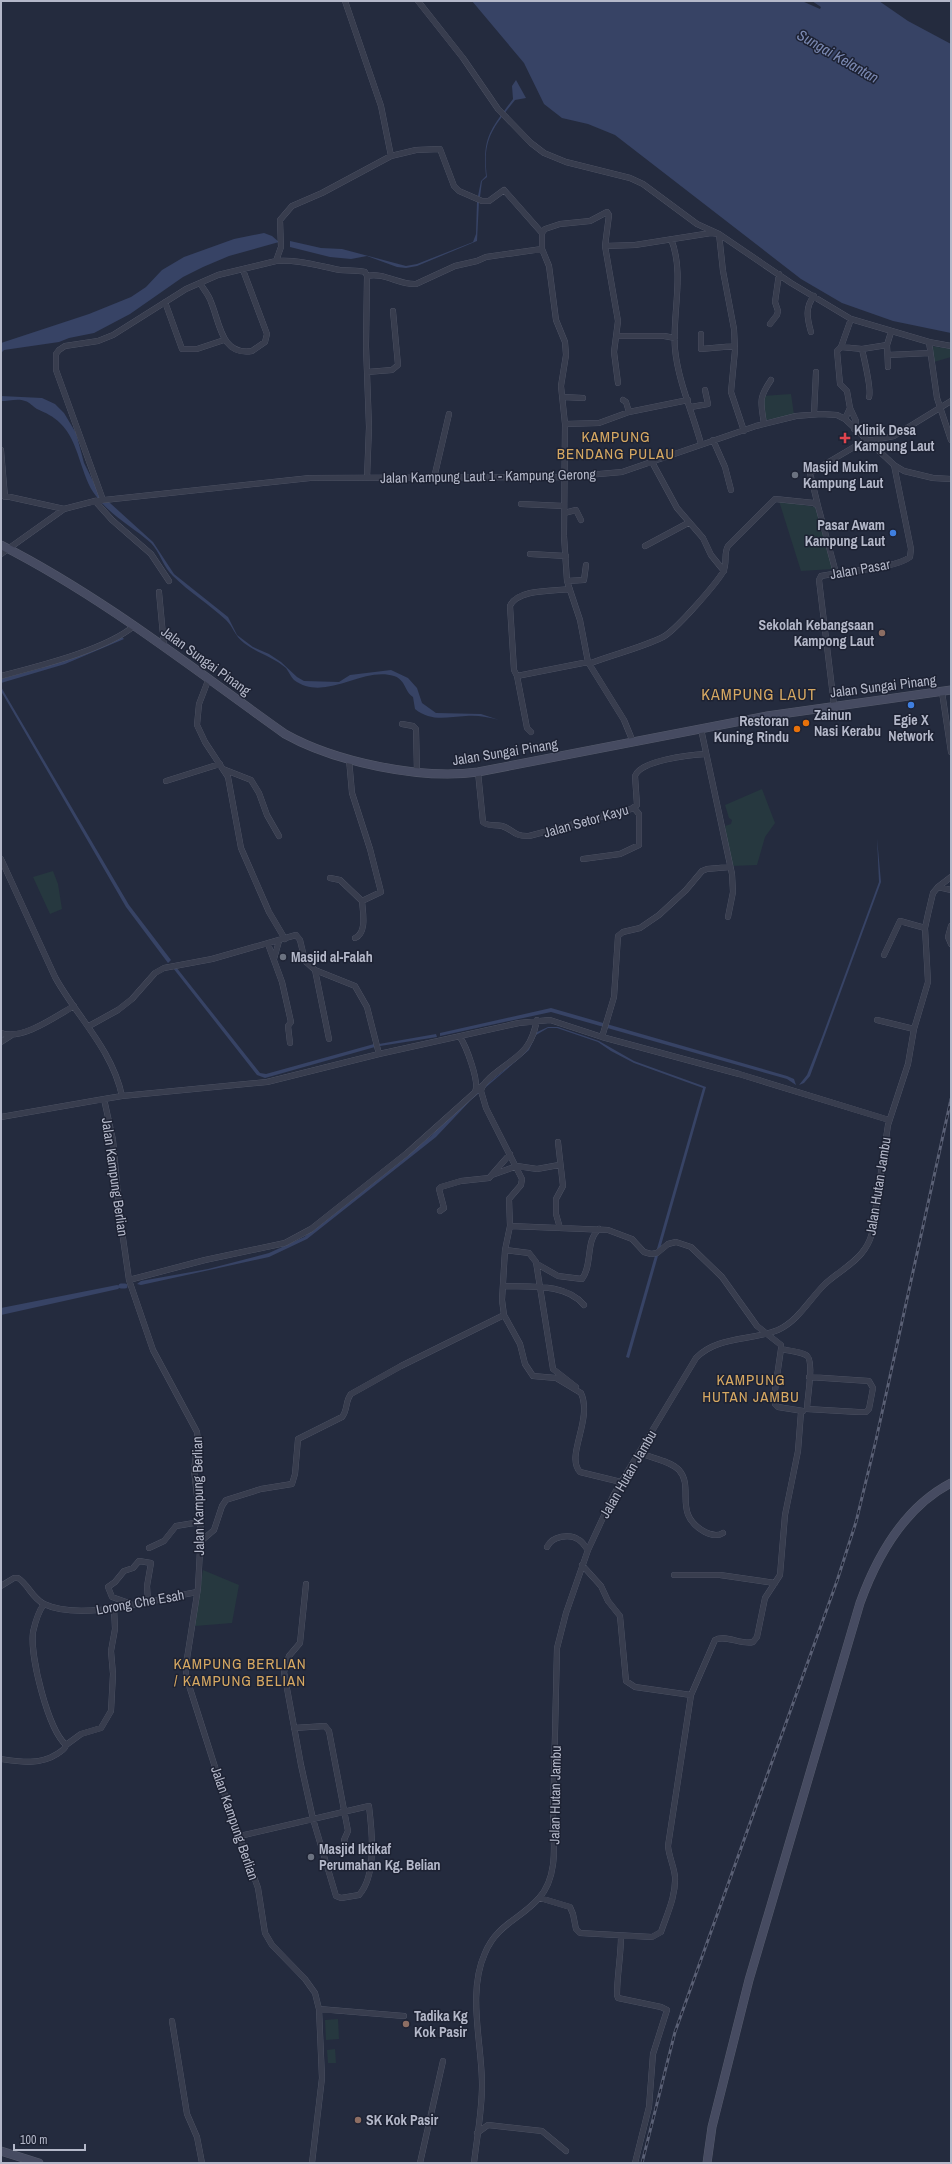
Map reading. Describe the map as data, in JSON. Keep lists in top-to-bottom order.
{
  "streets": {
    "street": [
      "Jalan Kampung Laut 1 - Kampung Gerong",
      "Jalan Pasar",
      "Jalan Sungai Pinang",
      "Jalan Setor Kayu",
      "Jalan Kampung Berlian",
      "Jalan Hutan Jambu",
      "Lorong Che Esah"
    ]
  },
  "crossings": [
    ["Jalan Kampung Laut 1 - Kampung Gerong", "Jalan Sungai Pinang"],
    ["Jalan Pasar", "Jalan Sungai Pinang"],
    ["Jalan Sungai Pinang", "Jalan Setor Kayu"],
    ["Jalan Kampung Berlian", "Jalan Hutan Jambu"],
    ["Jalan Kampung Berlian", "Lorong Che Esah"]
  ],
  "districts": [
    "KAMPUNG BENDANG PULAU",
    "KAMPUNG LAUT",
    "KAMPUNG HUTAN JAMBU",
    "KAMPUNG BERLIAN / KAMPUNG BELIAN"
  ],
  "water": ["Sungai Kelantan"],
  "places": {
    "health": ["Klinik Desa Kampung Laut"],
    "other": [
      "Masjid Mukim Kampung Laut",
      "Pasar Awam Kampung Laut",
      "Sekolah Kebangsaan Kampong Laut",
      "Egie X Network",
      "Zainun Nasi Kerabu",
      "Restoran Kuning Rindu",
      "Masjid al-Falah",
      "Masjid Iktikaf Perumahan Kg. Belian",
      "Tadika Kg Kok Pasir",
      "SK Kok Pasir"
    ]
  },
  "scale_bar": "100 m"
}
